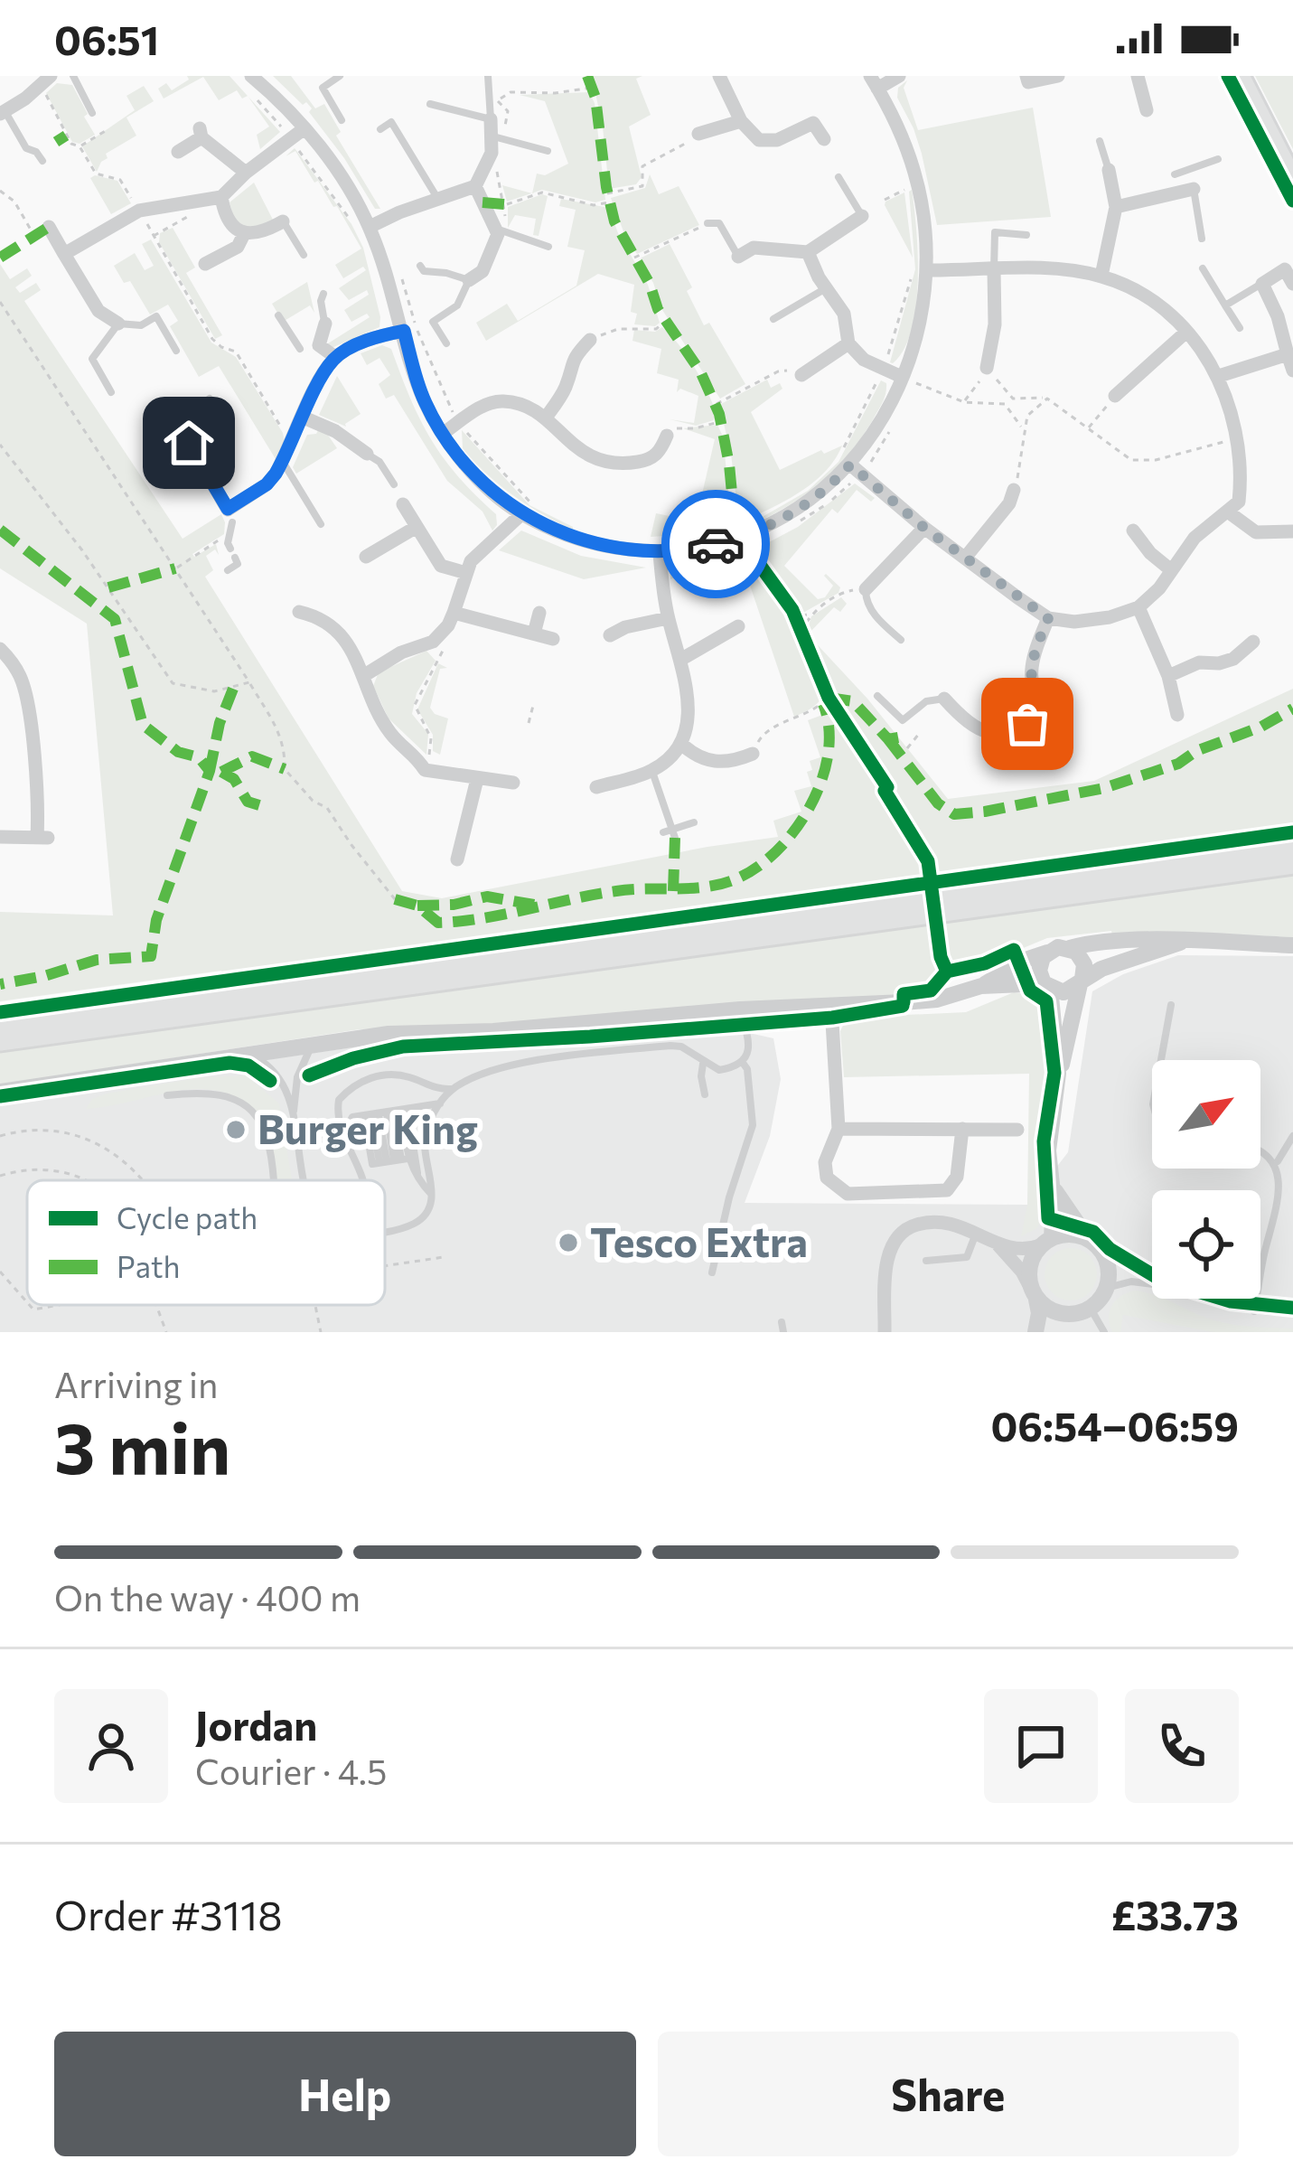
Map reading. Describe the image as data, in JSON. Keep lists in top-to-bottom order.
{
  "places": ["Burger King", "Tesco Extra"],
  "legend": ["Cycle path", "Path"],
  "north": "top right",
  "page": {
    "status": "06:51",
    "heading": ["3 min", "Arriving in", "06:54–06:59"],
    "panel": [
      "Jordan",
      "Courier · 4.5",
      "Order #3118",
      "£33.73"
    ],
    "bar": "On the way · 400 m",
    "buttons": ["Help", "Share"]
  }
}
